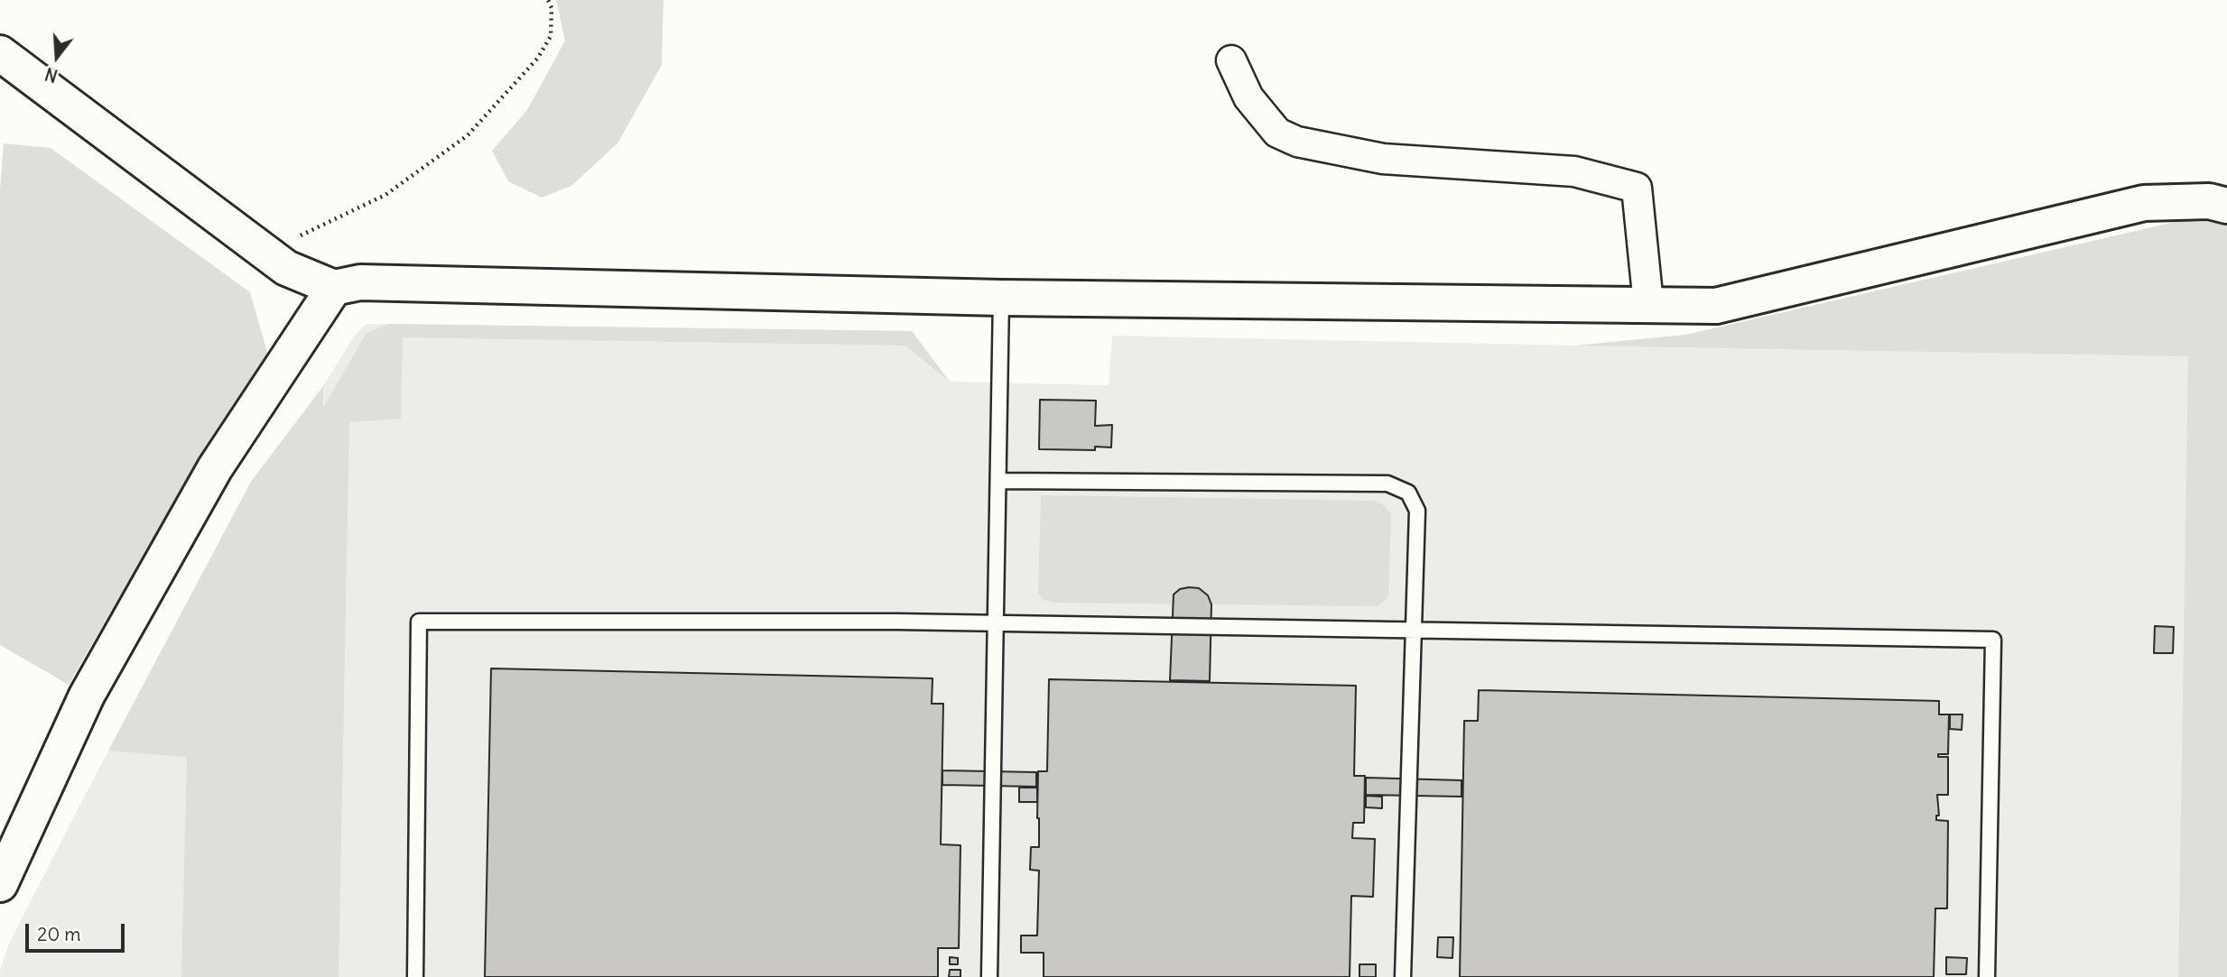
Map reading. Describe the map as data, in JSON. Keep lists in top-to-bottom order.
{
  "scale_bar": "20 m",
  "north": "bottom"
}
